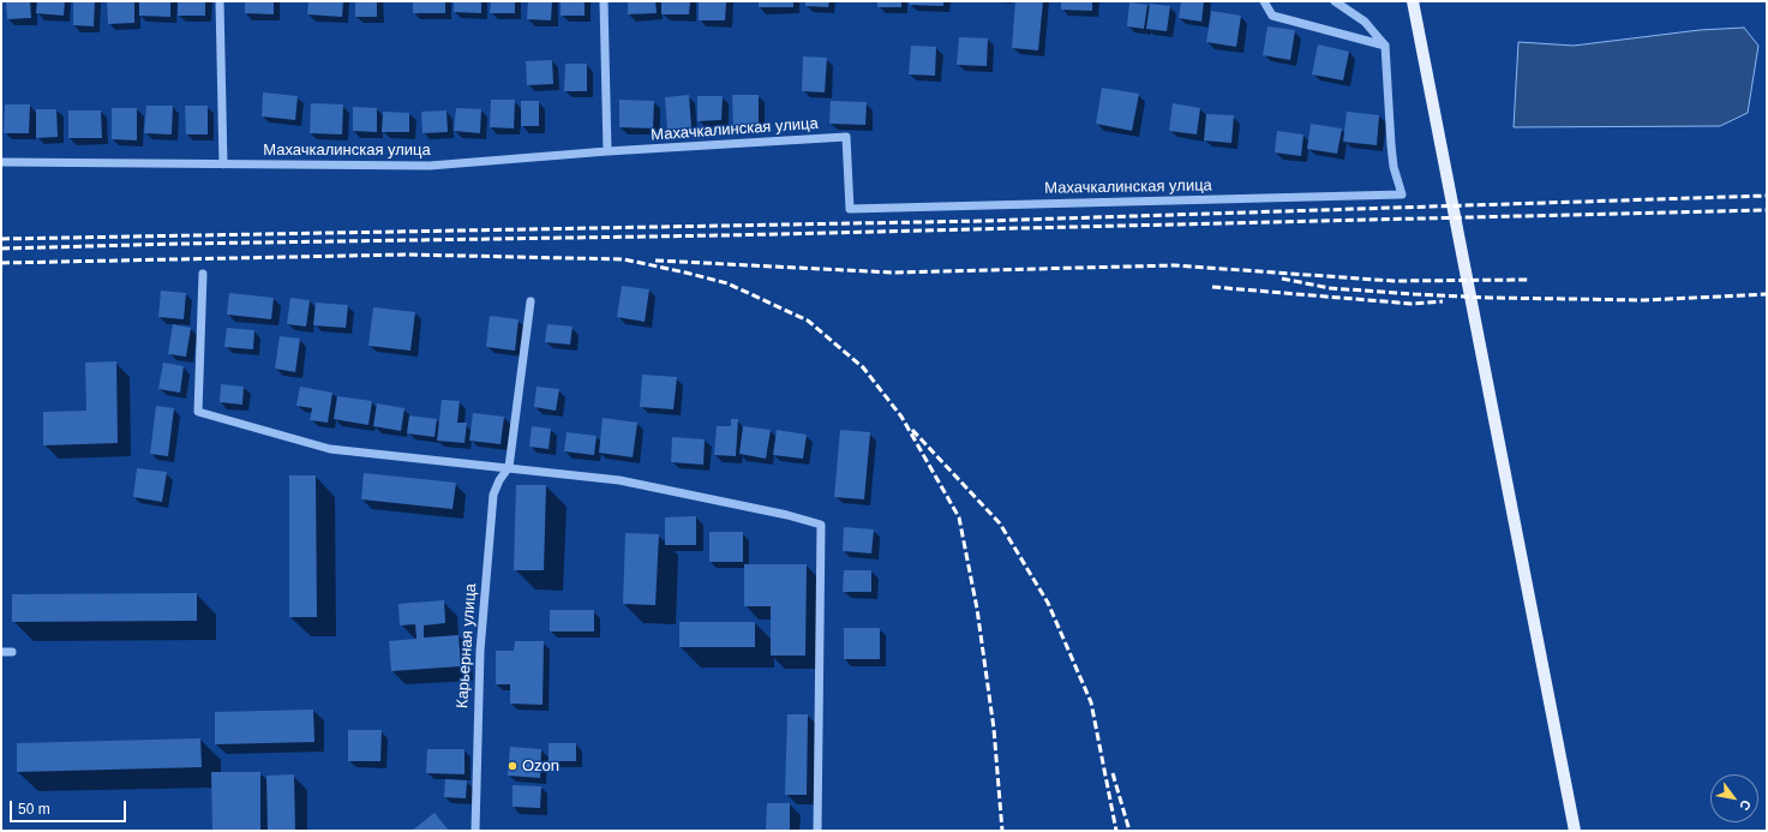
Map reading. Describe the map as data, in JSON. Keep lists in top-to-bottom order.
{
  "streets": {
    "street": ["Махачкалинская улица", "Карьерная улица"]
  },
  "places": ["Ozon"],
  "scale_bar": "50 m",
  "north": "bottom right"
}
